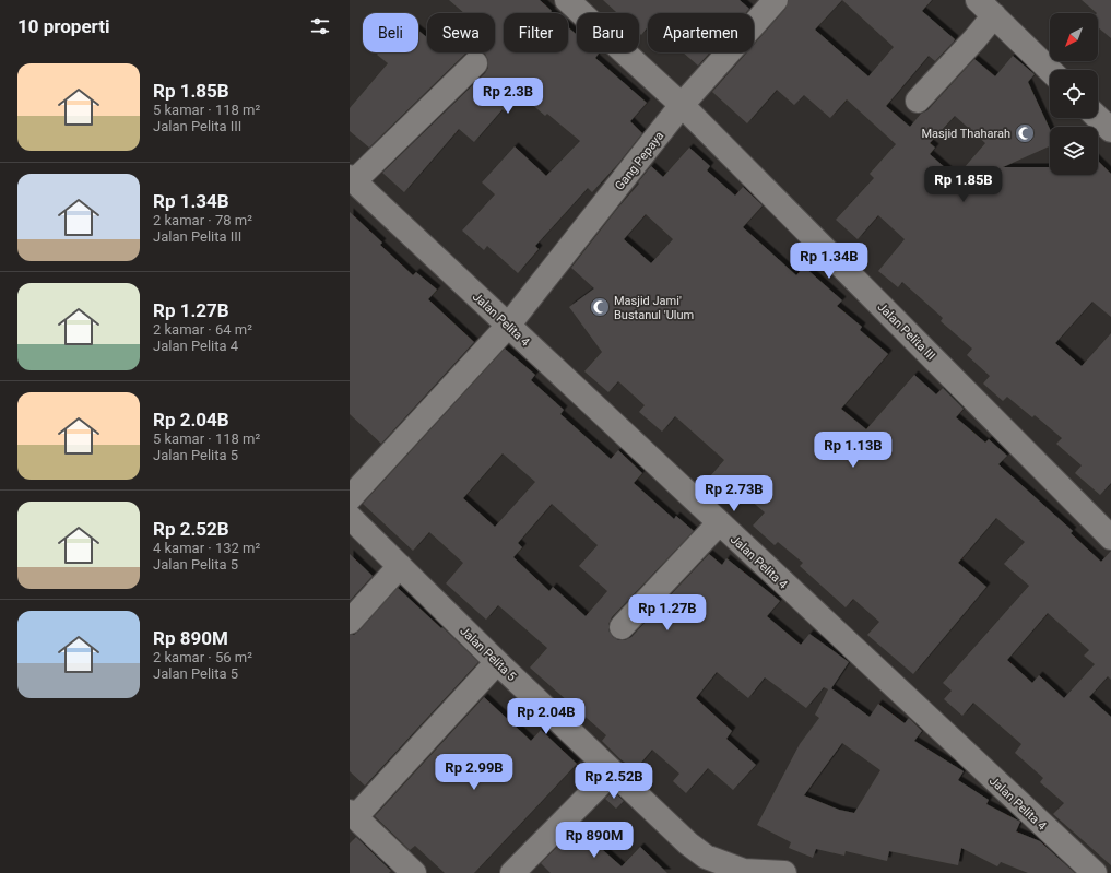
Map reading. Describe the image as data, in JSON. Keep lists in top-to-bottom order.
{
  "streets": {
    "street": [
      "Gang Pepaya",
      "Jalan Pelita 4",
      "Jalan Pelita III",
      "Jalan Pelita 5"
    ]
  },
  "crossings": [
    ["Gang Pepaya", "Jalan Pelita 4"],
    ["Gang Pepaya", "Jalan Pelita III"]
  ],
  "places": {
    "mosque": ["Masjid Thaharah", "Masjid Jami' Bustanul 'Ulum"]
  },
  "north": "bottom left",
  "page": {
    "heading": "10 properti",
    "chip": [
      "Beli",
      "Sewa",
      "Filter",
      "Baru",
      "Apartemen"
    ],
    "list": [
      {
        "name": "Rp 1.85B",
        "note": "5 kamar · 118 m² · Jalan Pelita III"
      },
      {
        "name": "Rp 1.34B",
        "note": "2 kamar · 78 m² · Jalan Pelita III"
      },
      {
        "name": "Rp 1.27B",
        "note": "2 kamar · 64 m² · Jalan Pelita 4"
      },
      {
        "name": "Rp 2.04B",
        "note": "5 kamar · 118 m² · Jalan Pelita 5"
      },
      {
        "name": "Rp 2.52B",
        "note": "4 kamar · 132 m² · Jalan Pelita 5"
      },
      {
        "name": "Rp 890M",
        "note": "2 kamar · 56 m² · Jalan Pelita 5"
      }
    ],
    "price": [
      "Rp 2.3B",
      "Rp 1.85B",
      "Rp 1.34B",
      "Rp 1.13B",
      "Rp 2.73B",
      "Rp 1.27B",
      "Rp 2.04B",
      "Rp 2.99B",
      "Rp 2.52B",
      "Rp 890M"
    ]
  }
}
